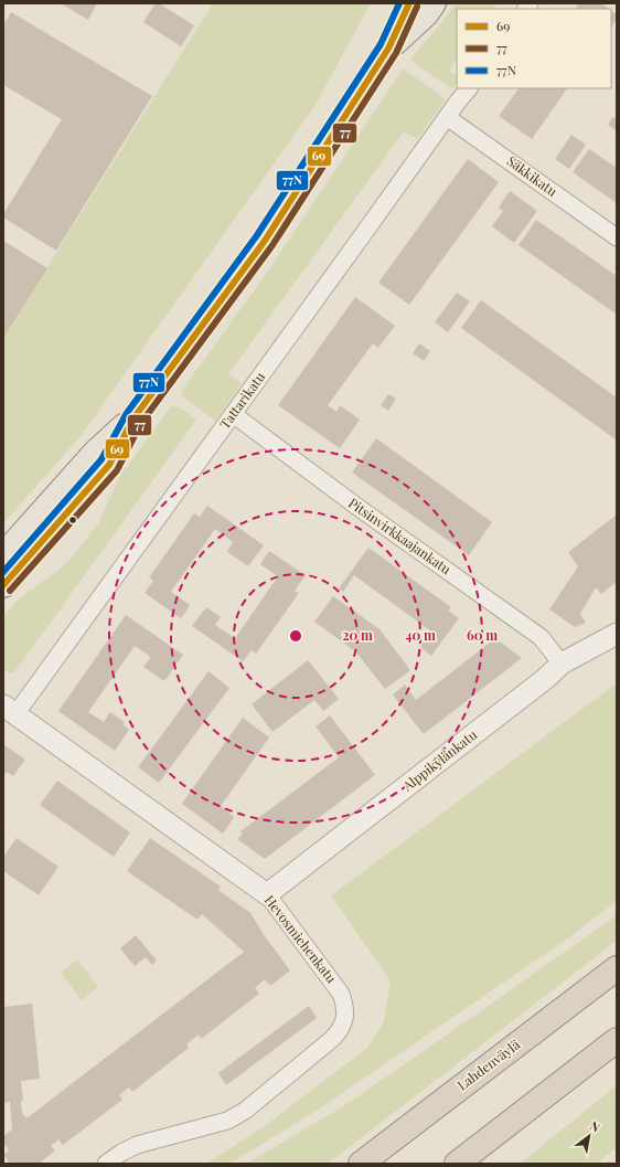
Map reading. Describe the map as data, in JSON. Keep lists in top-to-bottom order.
{
  "streets": {
    "highway": ["Lahdenväylä"],
    "street": [
      "Säkkikatu",
      "Tattarikatu",
      "Pitsinvirkkaajankatu",
      "Alppikylänkatu",
      "Hevosmiehenkatu"
    ]
  },
  "crossings": [
    ["Säkkikatu", "Tattarikatu"],
    ["Tattarikatu", "Pitsinvirkkaajankatu"],
    ["Tattarikatu", "Hevosmiehenkatu"],
    ["Pitsinvirkkaajankatu", "Alppikylänkatu"],
    ["Alppikylänkatu", "Hevosmiehenkatu"]
  ],
  "lines": ["transit line 69", "transit line 77N", "transit line 77"],
  "legend": ["69", "77", "77N"],
  "north": "top right",
  "rings": ["20 m", "40 m", "60 m"]
}
